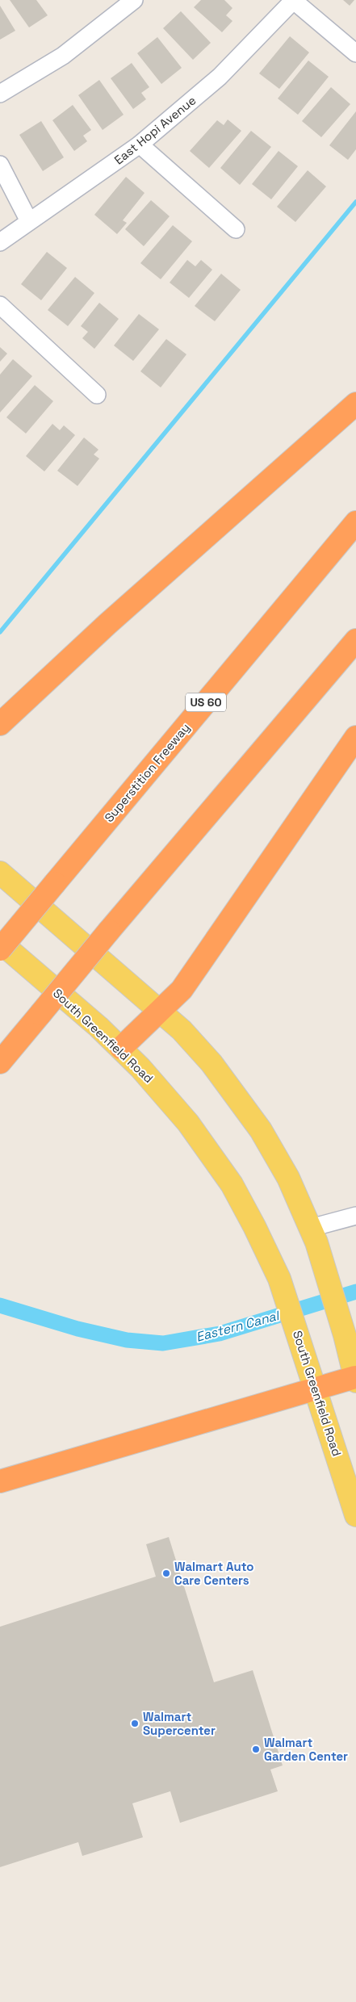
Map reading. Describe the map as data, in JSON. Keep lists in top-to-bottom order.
{
  "streets": {
    "highway": ["US 60", "Superstition Freeway"],
    "main road": ["South Greenfield Road"],
    "street": ["East Hopi Avenue"]
  },
  "water": ["Eastern Canal"],
  "places": ["Walmart Auto Care Centers", "Walmart Supercenter", "Walmart Garden Center"]
}
